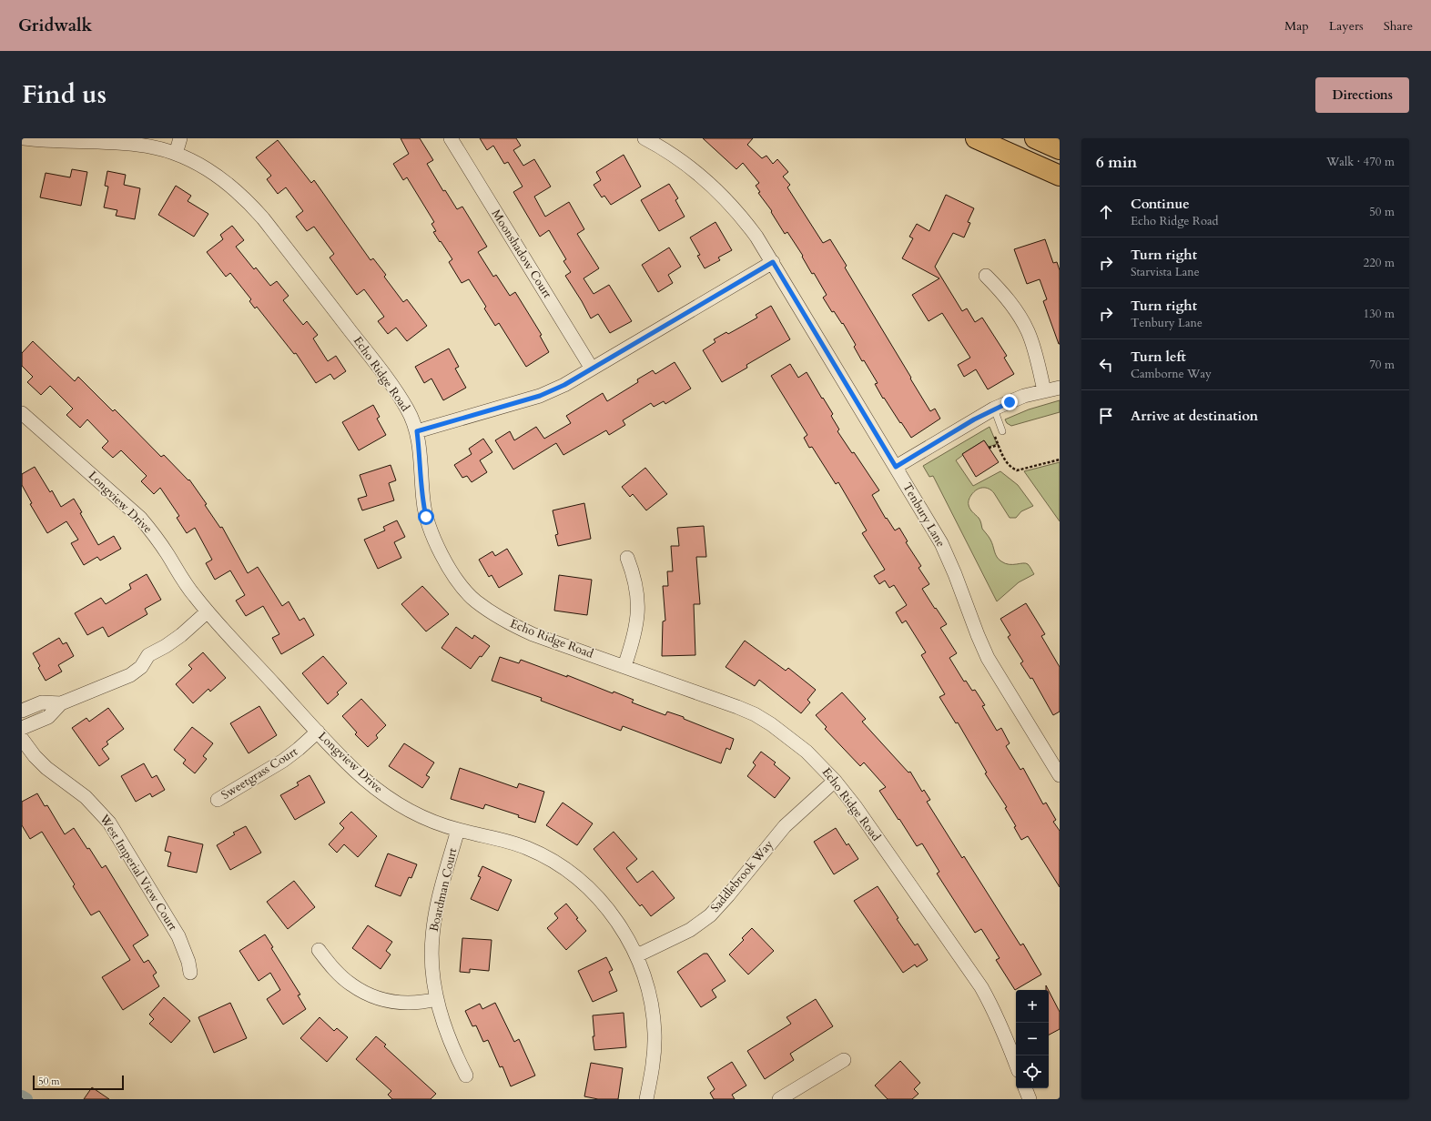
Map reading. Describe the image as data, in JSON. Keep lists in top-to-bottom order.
{
  "streets": {
    "street": [
      "Moonshadow Court",
      "Echo Ridge Road",
      "Longview Drive",
      "Tenbury Lane",
      "Sweetgrass Court",
      "West Imperial View Court",
      "Saddlebrook Way",
      "Boardman Court"
    ]
  },
  "crossings": [
    ["Echo Ridge Road", "Saddlebrook Way"],
    ["Longview Drive", "Sweetgrass Court"],
    ["Longview Drive", "Saddlebrook Way"],
    ["Longview Drive", "Boardman Court"]
  ],
  "scale_bar": "50 m",
  "page": {
    "header": "Gridwalk",
    "nav": ["Map", "Layers", "Share"],
    "title": "Find us",
    "buttons": "Directions",
    "heading": ["6 min", "Walk · 470 m"],
    "list": [
      ["Continue", "Echo Ridge Road", "50 m"],
      ["Turn right", "Starvista Lane", "220 m"],
      ["Turn right", "Tenbury Lane", "130 m"],
      ["Turn left", "Camborne Way", "70 m"],
      "Arrive at destination"
    ],
    "map_buttons": ["+", "−"],
    "scale": "50 m"
  }
}
